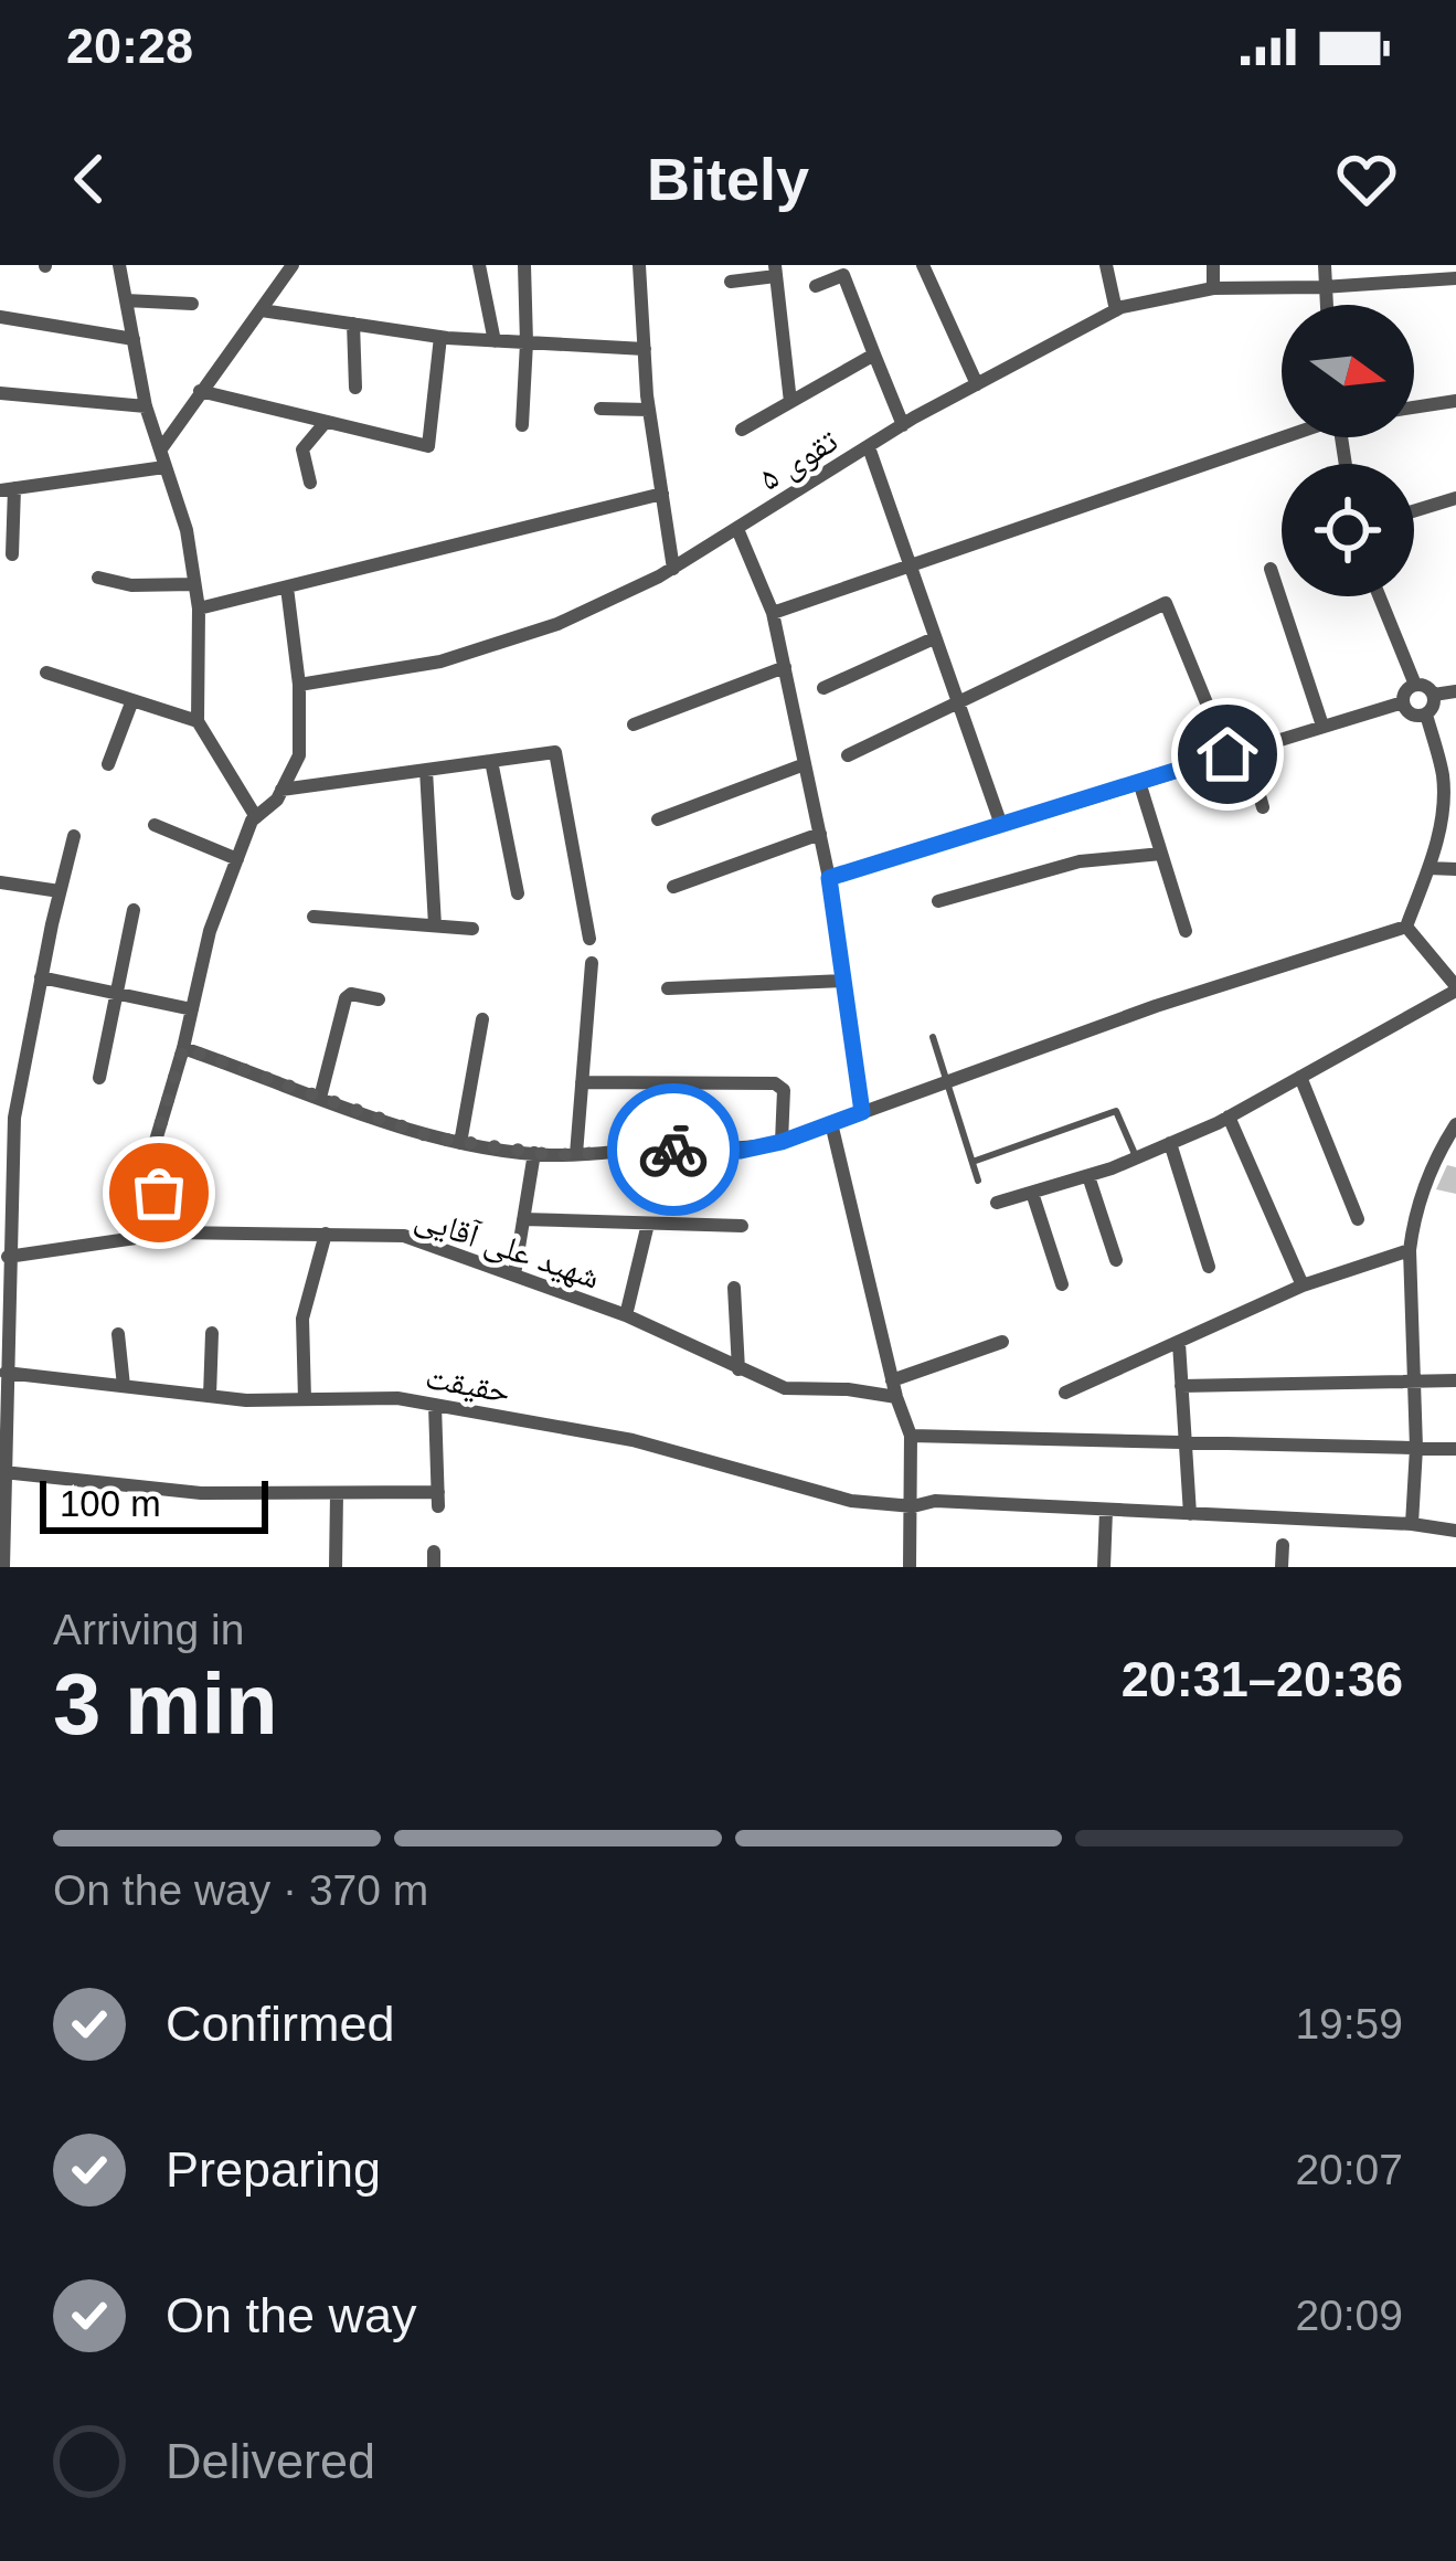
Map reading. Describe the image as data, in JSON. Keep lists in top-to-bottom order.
{
  "streets": {
    "street": ["تقوی ۵", "شهید علی آقایی", "حقیقت"]
  },
  "scale_bar": "100 m",
  "north": "right",
  "page": {
    "status": "20:28",
    "header": "Bitely",
    "scale": "100 m",
    "heading": ["3 min", "Arriving in", "20:31–20:36"],
    "bar": "On the way · 370 m",
    "list": [
      ["Confirmed", "19:59"],
      ["Preparing", "20:07"],
      ["On the way", "20:09"],
      "Delivered"
    ]
  }
}
